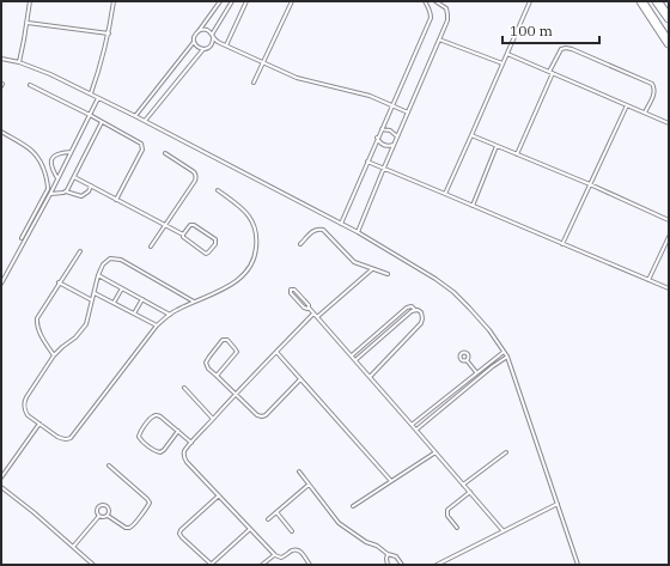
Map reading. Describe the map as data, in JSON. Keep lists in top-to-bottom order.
{
  "scale_bar": "100 m"
}
